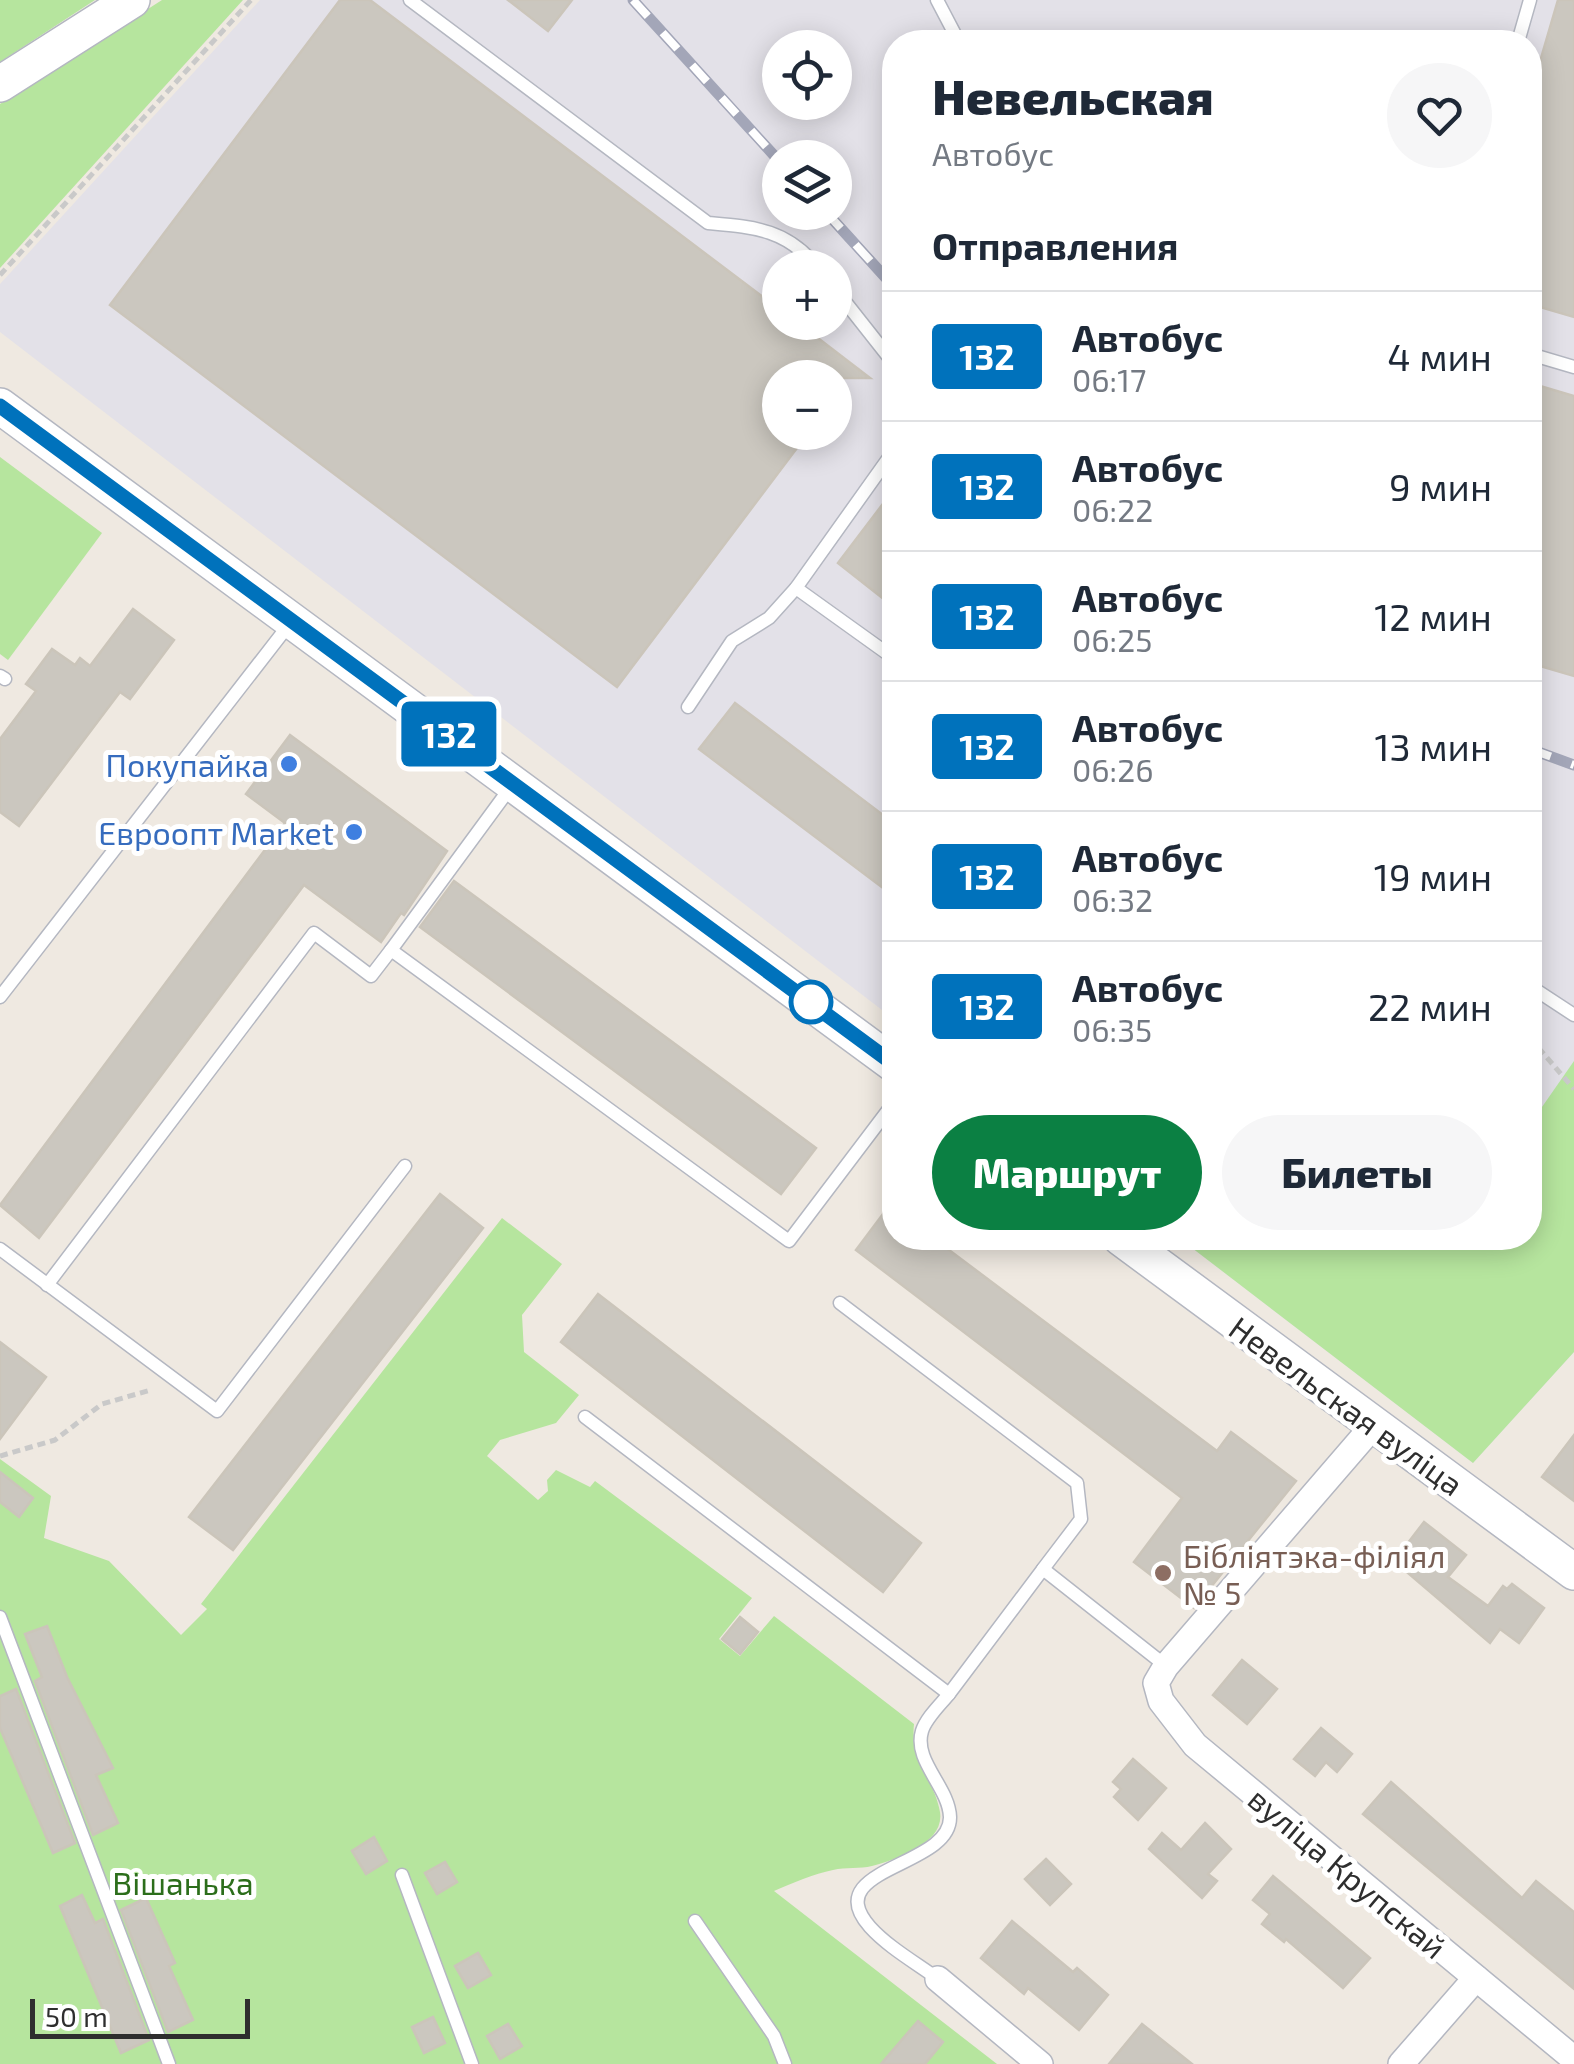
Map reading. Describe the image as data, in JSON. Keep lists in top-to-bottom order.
{
  "streets": {
    "street": ["Невельская вуліца", "вуліца Крупскай"]
  },
  "parks": ["Вішанька"],
  "places": ["Покупайка", "Евроопт Market", "Бібліятэка-філіял № 5"],
  "lines": ["bus line 132"],
  "scale_bar": "50 m",
  "page": {
    "on_map": "132",
    "map_buttons": ["+", "−"],
    "heading": [
      ["Невельская", "Автобус"],
      "Отправления"
    ],
    "list": [
      {
        "mark": "132",
        "name": "Автобус",
        "note": "06:17",
        "value": "4 мин"
      },
      {
        "mark": "132",
        "name": "Автобус",
        "note": "06:22",
        "value": "9 мин"
      },
      {
        "mark": "132",
        "name": "Автобус",
        "note": "06:25",
        "value": "12 мин"
      },
      {
        "mark": "132",
        "name": "Автобус",
        "note": "06:26",
        "value": "13 мин"
      },
      {
        "mark": "132",
        "name": "Автобус",
        "note": "06:32",
        "value": "19 мин"
      },
      {
        "mark": "132",
        "name": "Автобус",
        "note": "06:35",
        "value": "22 мин"
      }
    ],
    "buttons": ["Маршрут", "Билеты"],
    "scale": "50 m"
  }
}
